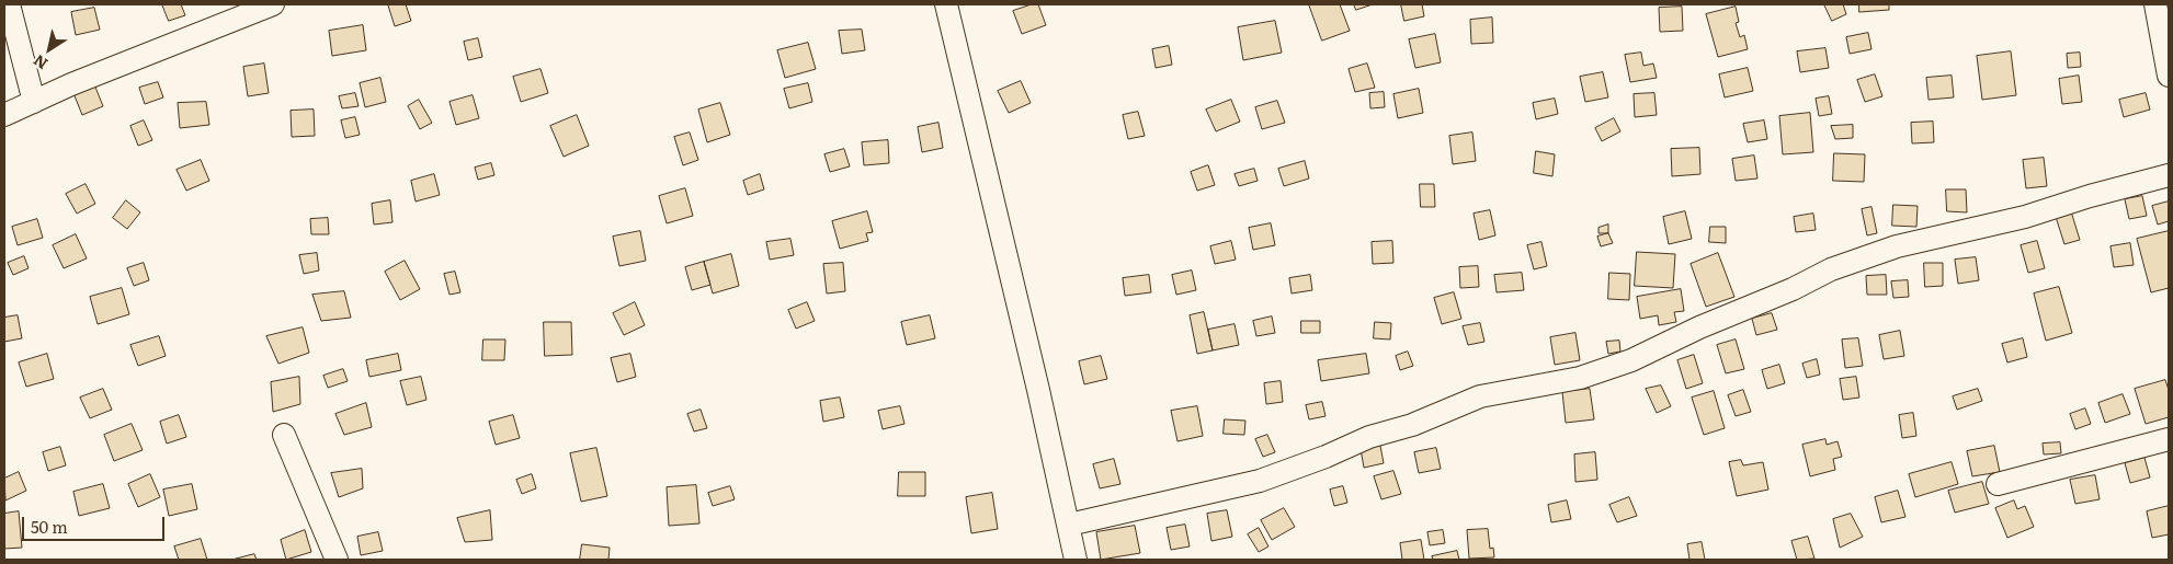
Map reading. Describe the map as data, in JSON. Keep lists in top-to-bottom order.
{
  "scale_bar": "50 m",
  "north": "bottom left"
}
